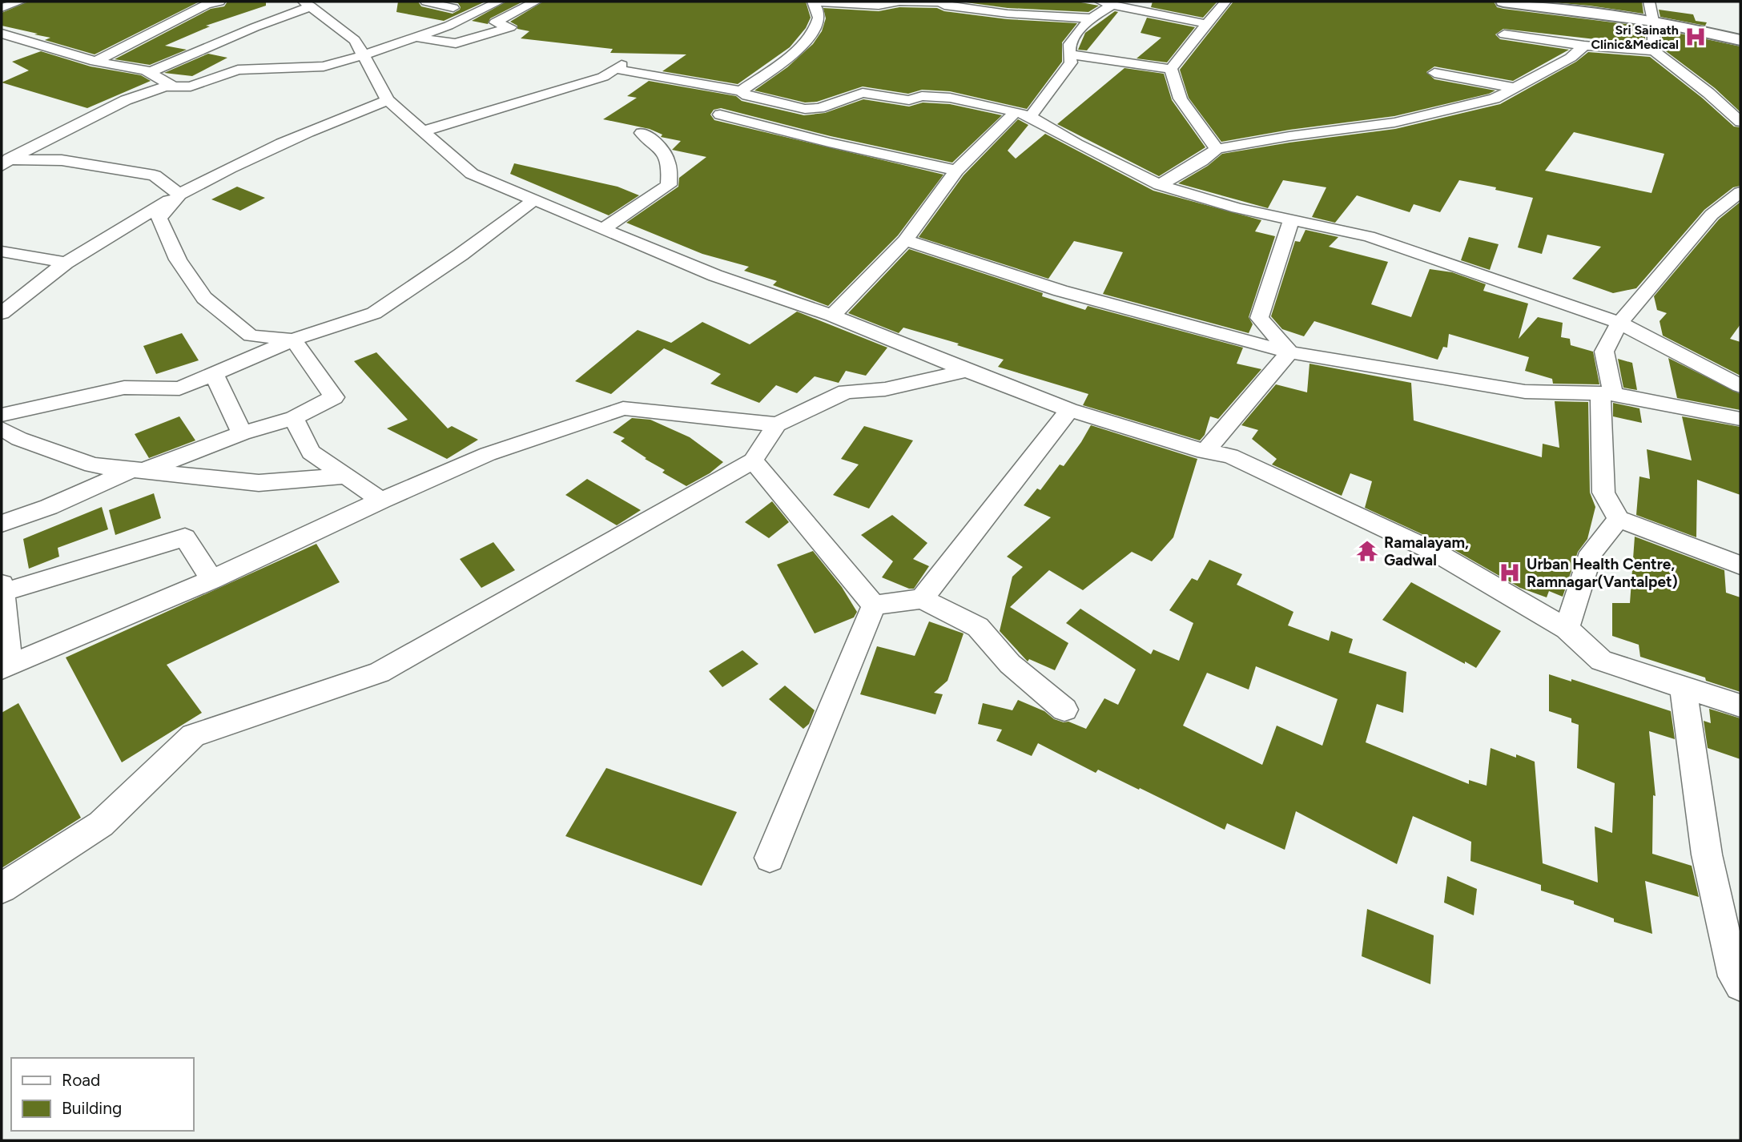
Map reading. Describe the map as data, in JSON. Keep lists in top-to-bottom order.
{
  "places": {
    "hospital": ["Sri Sainath Clinic&Medical", "Urban Health Centre, Ramnagar(Vantalpet)"],
    "temple": ["Ramalayam, Gadwal"]
  },
  "legend": ["Road", "Building"]
}
